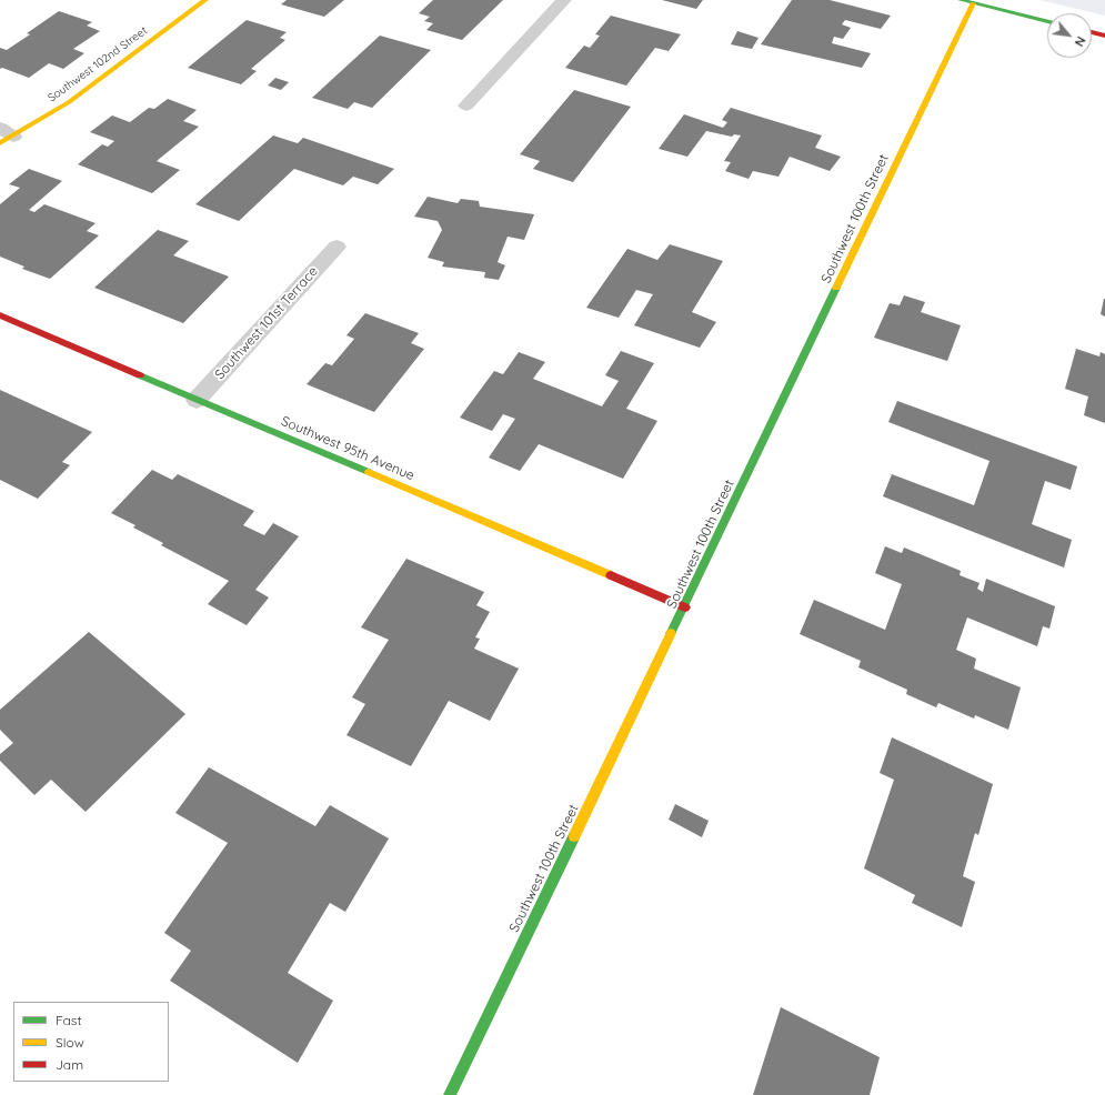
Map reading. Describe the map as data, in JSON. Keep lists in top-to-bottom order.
{
  "streets": {
    "street": [
      "Southwest 102nd Street",
      "Southwest 100th Street",
      "Southwest 101st Terrace",
      "Southwest 95th Avenue"
    ]
  },
  "crossings": [
    ["Southwest 100th Street", "Southwest 95th Avenue"],
    ["Southwest 101st Terrace", "Southwest 95th Avenue"]
  ],
  "legend": ["Fast", "Slow", "Jam"],
  "north": "bottom right"
}
